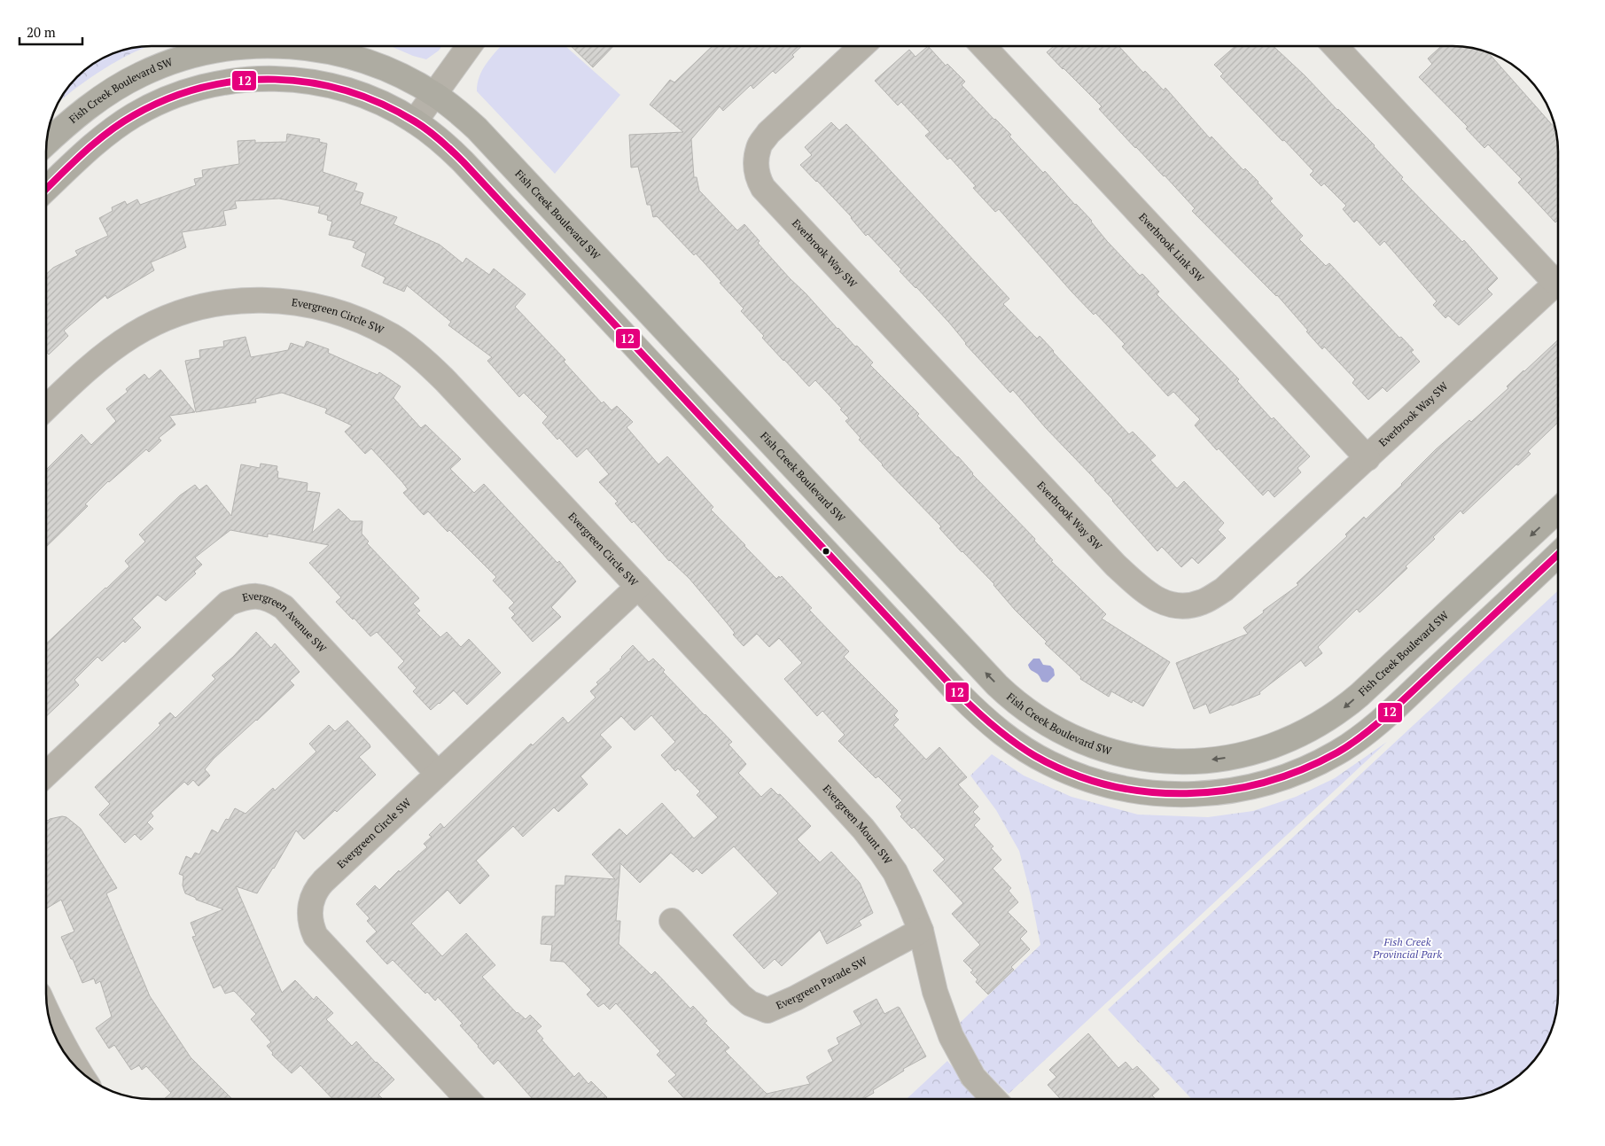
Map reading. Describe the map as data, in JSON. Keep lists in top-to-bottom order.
{
  "streets": {
    "main road": ["Fish Creek Boulevard SW"],
    "street": [
      "Everbrook Link SW",
      "Everbrook Way SW",
      "Evergreen Circle SW",
      "Evergreen Avenue SW",
      "Evergreen Mount SW",
      "Evergreen Parade SW"
    ]
  },
  "crossings": [
    ["Everbrook Link SW", "Everbrook Way SW"],
    ["Evergreen Circle SW", "Evergreen Avenue SW"],
    ["Evergreen Circle SW", "Evergreen Mount SW"],
    ["Evergreen Mount SW", "Evergreen Parade SW"]
  ],
  "one_way": ["Fish Creek Boulevard SW"],
  "parks": ["Fish Creek Provincial Park"],
  "lines": ["transit line 12"],
  "scale_bar": "20 m"
}
